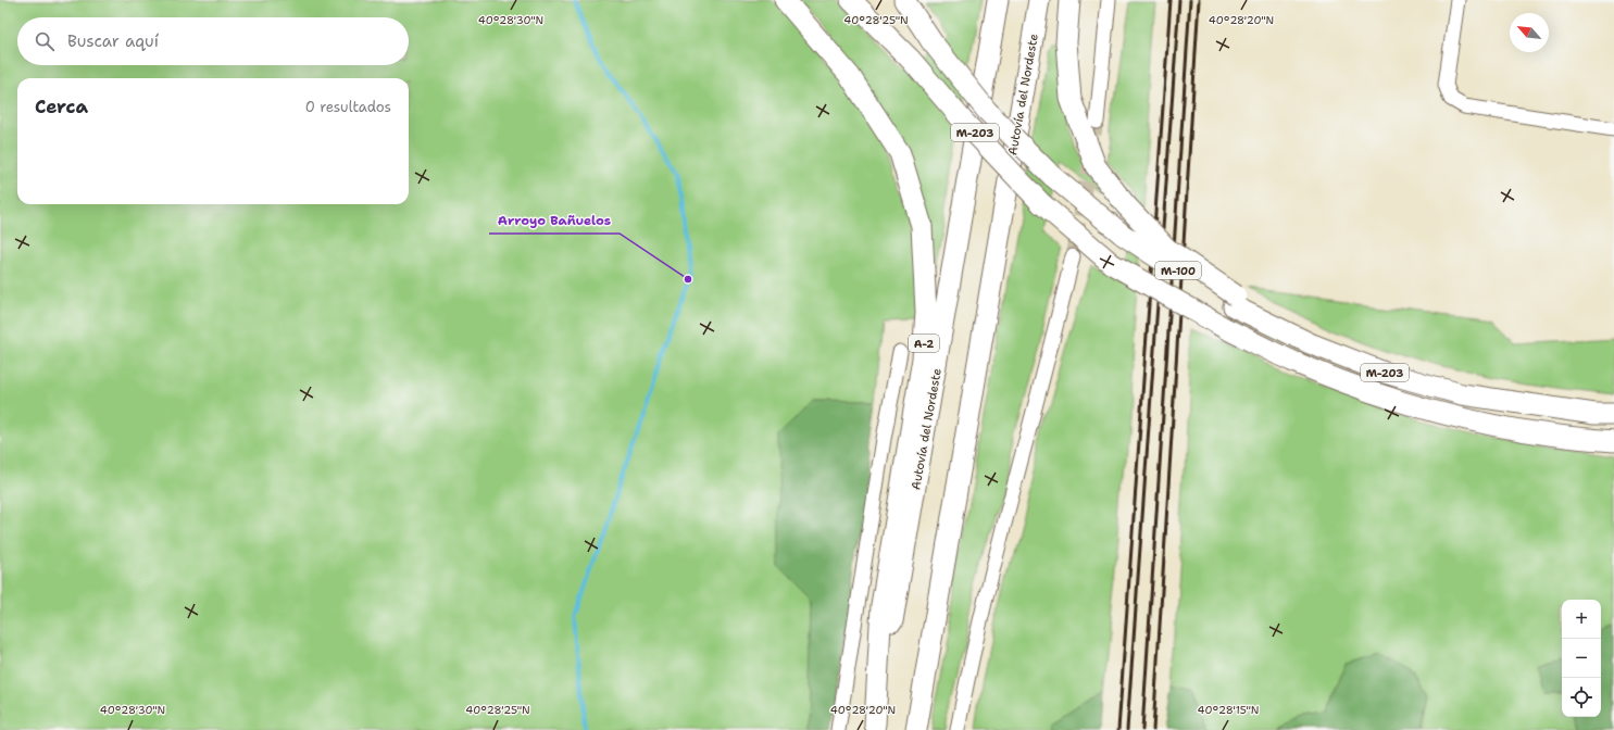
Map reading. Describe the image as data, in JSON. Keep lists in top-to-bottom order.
{
  "streets": {
    "highway": [
      "Autovía del Nordeste",
      "M-203",
      "M-100",
      "A-2"
    ]
  },
  "crossings": [
    ["Autovía del Nordeste", "A-2"],
    ["M-203", "M-100"]
  ],
  "places": ["Arroyo Bañuelos"],
  "north": "top left",
  "page": {
    "search": "Buscar aquí",
    "heading": ["Cerca", "0 resultados"],
    "map_buttons": ["+", "−"]
  },
  "coordinates": [
    "40°28'30\"N",
    "40°28'25\"N",
    "40°28'20\"N",
    "40°28'15\"N"
  ]
}
